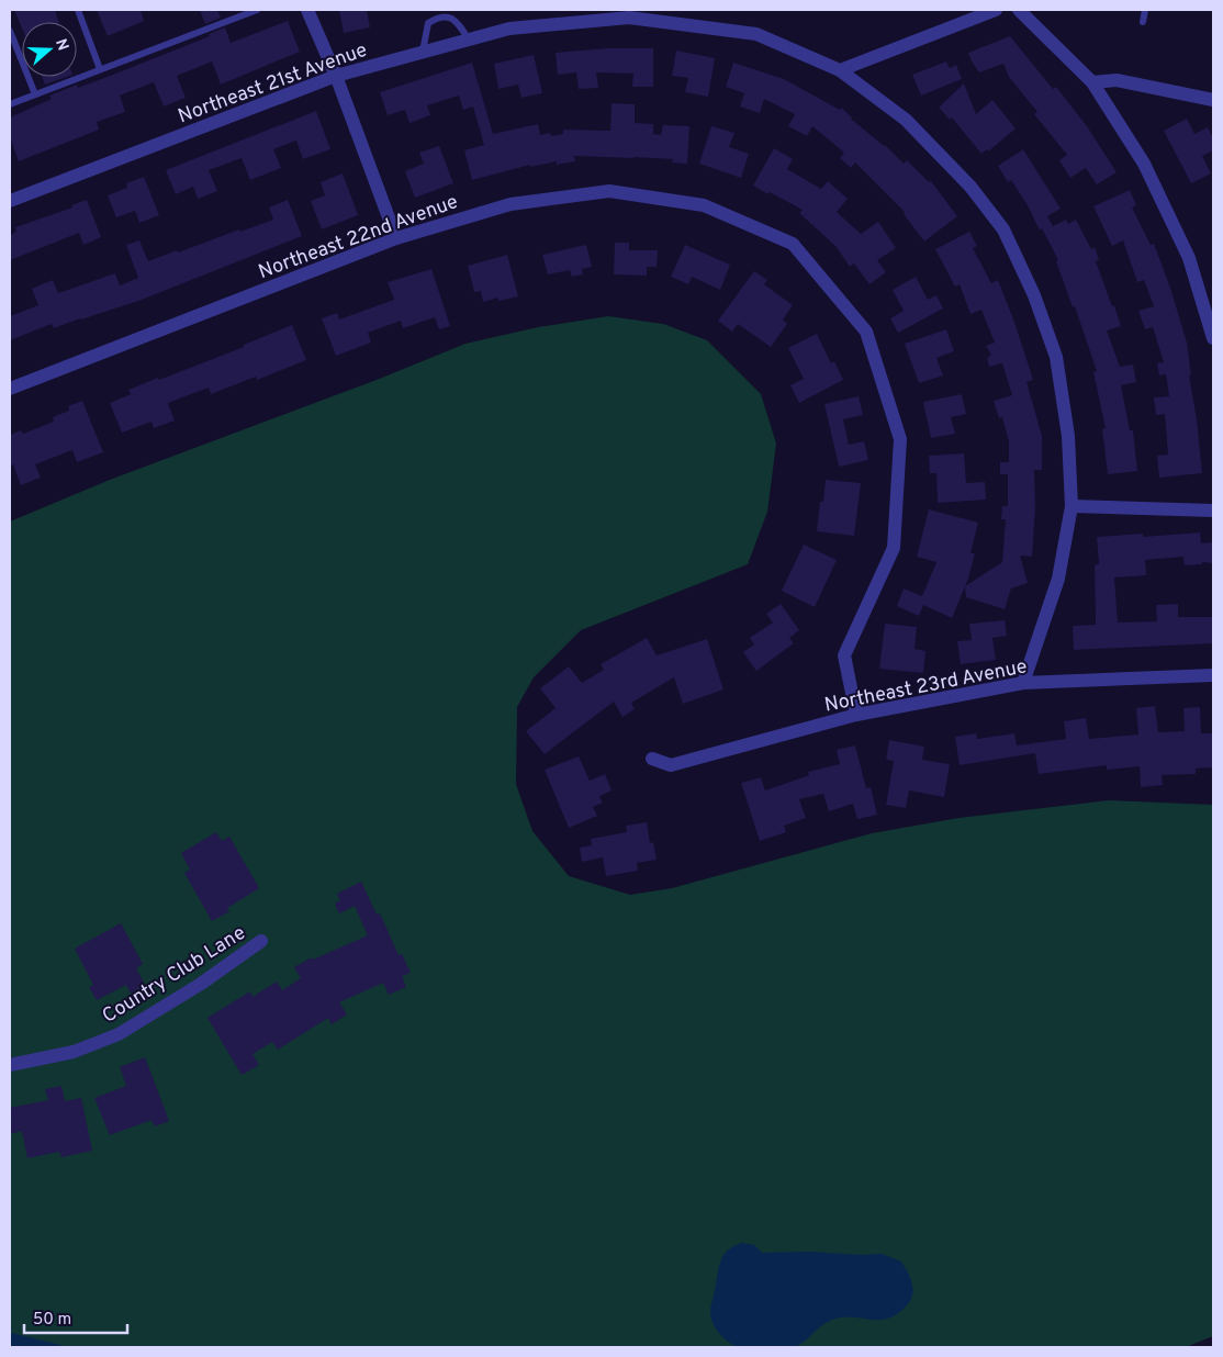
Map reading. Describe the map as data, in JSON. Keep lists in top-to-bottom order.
{
  "streets": {
    "street": [
      "Northeast 21st Avenue",
      "Northeast 22nd Avenue",
      "Northeast 23rd Avenue",
      "Country Club Lane"
    ]
  },
  "crossings": [
    ["Northeast 21st Avenue", "Northeast 23rd Avenue"],
    ["Northeast 22nd Avenue", "Northeast 23rd Avenue"]
  ],
  "scale_bar": "50 m",
  "north": "right"
}
